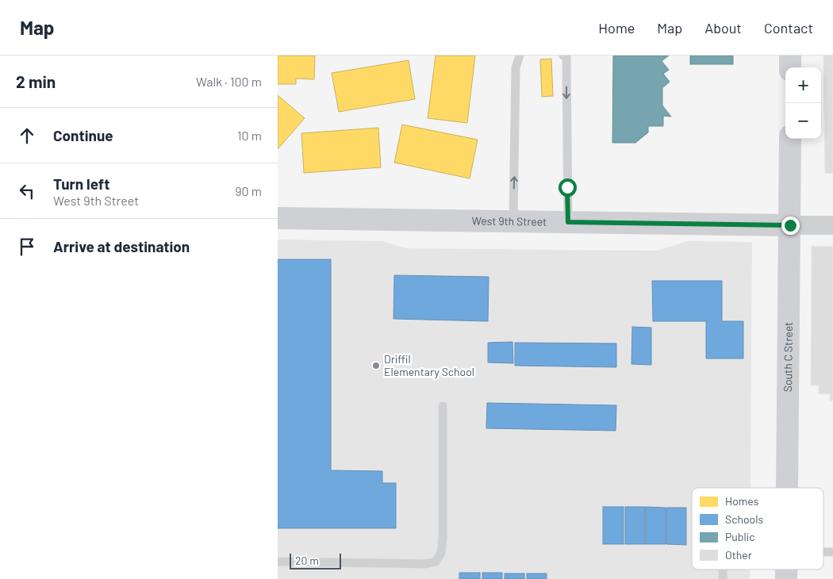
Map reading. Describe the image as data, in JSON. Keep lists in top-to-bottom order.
{
  "streets": {
    "street": ["West 9th Street", "South C Street"]
  },
  "crossings": [
    ["West 9th Street", "South C Street"]
  ],
  "places": ["Driffil Elementary School"],
  "legend": [
    "Homes",
    "Schools",
    "Public",
    "Other"
  ],
  "scale_bar": "20 m",
  "page": {
    "header": "Map",
    "nav": [
      "Home",
      "Map",
      "About",
      "Contact"
    ],
    "heading": ["2 min", "Walk · 100 m"],
    "map_buttons": ["+", "−"],
    "list": [
      ["Continue", "10 m"],
      ["Turn left", "West 9th Street", "90 m"],
      "Arrive at destination"
    ],
    "scale": "20 m"
  }
}
